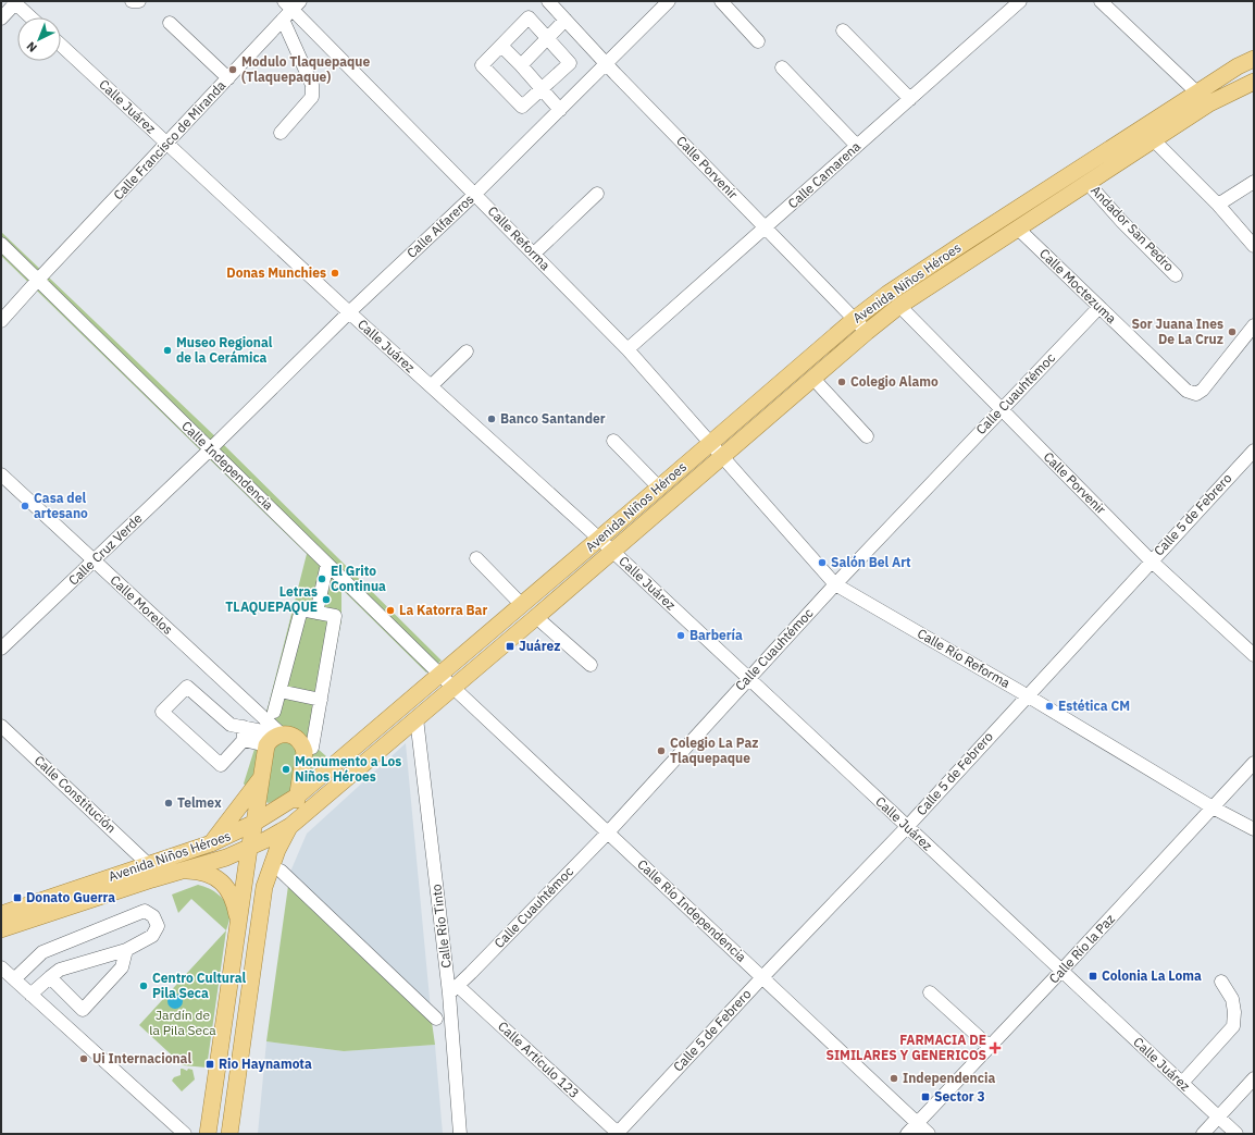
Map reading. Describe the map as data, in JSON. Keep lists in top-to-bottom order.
{
  "streets": {
    "main road": ["Avenida Niños Héroes"],
    "street": [
      "Calle Juárez",
      "Calle Francisco de Miranda",
      "Calle Porvenir",
      "Calle Camarena",
      "Calle Alfareros",
      "Andador San Pedro",
      "Calle Reforma",
      "Calle Moctezuma",
      "Calle Cuauhtémoc",
      "Calle Independencia",
      "Calle 5 de Febrero",
      "Calle Cruz Verde",
      "Calle Morelos",
      "Calle Río Reforma",
      "Calle Constitución",
      "Calle Río Independencia",
      "Calle Río Tinto",
      "Calle Río la Paz",
      "Calle Artículo 123"
    ]
  },
  "crossings": [
    ["Calle Juárez", "Calle Francisco de Miranda"],
    ["Calle Juárez", "Calle Alfareros"],
    ["Calle Juárez", "Avenida Niños Héroes"],
    ["Calle Juárez", "Calle Cuauhtémoc"],
    ["Calle Juárez", "Calle 5 de Febrero"],
    ["Calle Juárez", "Calle Río la Paz"],
    ["Calle Francisco de Miranda", "Calle Reforma"],
    ["Calle Francisco de Miranda", "Calle Independencia"],
    ["Calle Porvenir", "Calle Camarena"],
    ["Calle Porvenir", "Calle Alfareros"],
    ["Calle Porvenir", "Avenida Niños Héroes"],
    ["Calle Porvenir", "Calle Cuauhtémoc"],
    ["Calle Porvenir", "Calle 5 de Febrero"],
    ["Calle Camarena", "Calle Reforma"],
    ["Calle Alfareros", "Calle Reforma"],
    ["Calle Alfareros", "Calle Independencia"],
    ["Calle Alfareros", "Calle Cruz Verde"],
    ["Andador San Pedro", "Avenida Niños Héroes"],
    ["Calle Reforma", "Avenida Niños Héroes"],
    ["Calle Reforma", "Calle Río Reforma"],
    ["Avenida Niños Héroes", "Calle Moctezuma"],
    ["Avenida Niños Héroes", "Calle Independencia"],
    ["Avenida Niños Héroes", "Calle Río Reforma"],
    ["Avenida Niños Héroes", "Calle Constitución"],
    ["Avenida Niños Héroes", "Calle Río Independencia"],
    ["Avenida Niños Héroes", "Calle Río Tinto"],
    ["Calle Moctezuma", "Calle Cuauhtémoc"],
    ["Calle Cuauhtémoc", "Calle Río Reforma"],
    ["Calle Cuauhtémoc", "Calle Río Independencia"],
    ["Calle Cuauhtémoc", "Calle Río Tinto"],
    ["Calle Cuauhtémoc", "Calle Artículo 123"],
    ["Calle Independencia", "Calle Cruz Verde"],
    ["Calle Independencia", "Calle Río Independencia"],
    ["Calle 5 de Febrero", "Calle Río Reforma"],
    ["Calle 5 de Febrero", "Calle Río Independencia"],
    ["Calle 5 de Febrero", "Calle Artículo 123"],
    ["Calle Cruz Verde", "Calle Morelos"],
    ["Calle Río Reforma", "Calle Río la Paz"],
    ["Calle Río Independencia", "Calle Río la Paz"],
    ["Calle Río Tinto", "Calle Artículo 123"]
  ],
  "parks": ["Jardín de la Pila Seca"],
  "places": {
    "other": [
      "Modulo Tlaquepaque (Tlaquepaque)",
      "Donas Munchies",
      "Sor Juana Ines De La Cruz",
      "Museo Regional de la Cerámica",
      "Colegio Alamo",
      "Banco Santander",
      "Casa del artesano",
      "Salón Bel Art",
      "El Grito Continua",
      "Letras TLAQUEPAQUE",
      "La Katorra Bar",
      "Barbería",
      "Estética CM",
      "Colegio La Paz Tlaquepaque",
      "Monumento a Los Niños Héroes",
      "Telmex",
      "Centro Cultural Pila Seca",
      "Ui Internacional",
      "Independencia"
    ],
    "transit": [
      "Juárez",
      "Donato Guerra",
      "Colonia La Loma",
      "Rio Haynamota",
      "Sector 3"
    ],
    "health": ["FARMACIA DE SIMILARES Y GENERICOS"]
  },
  "north": "bottom left"
}
